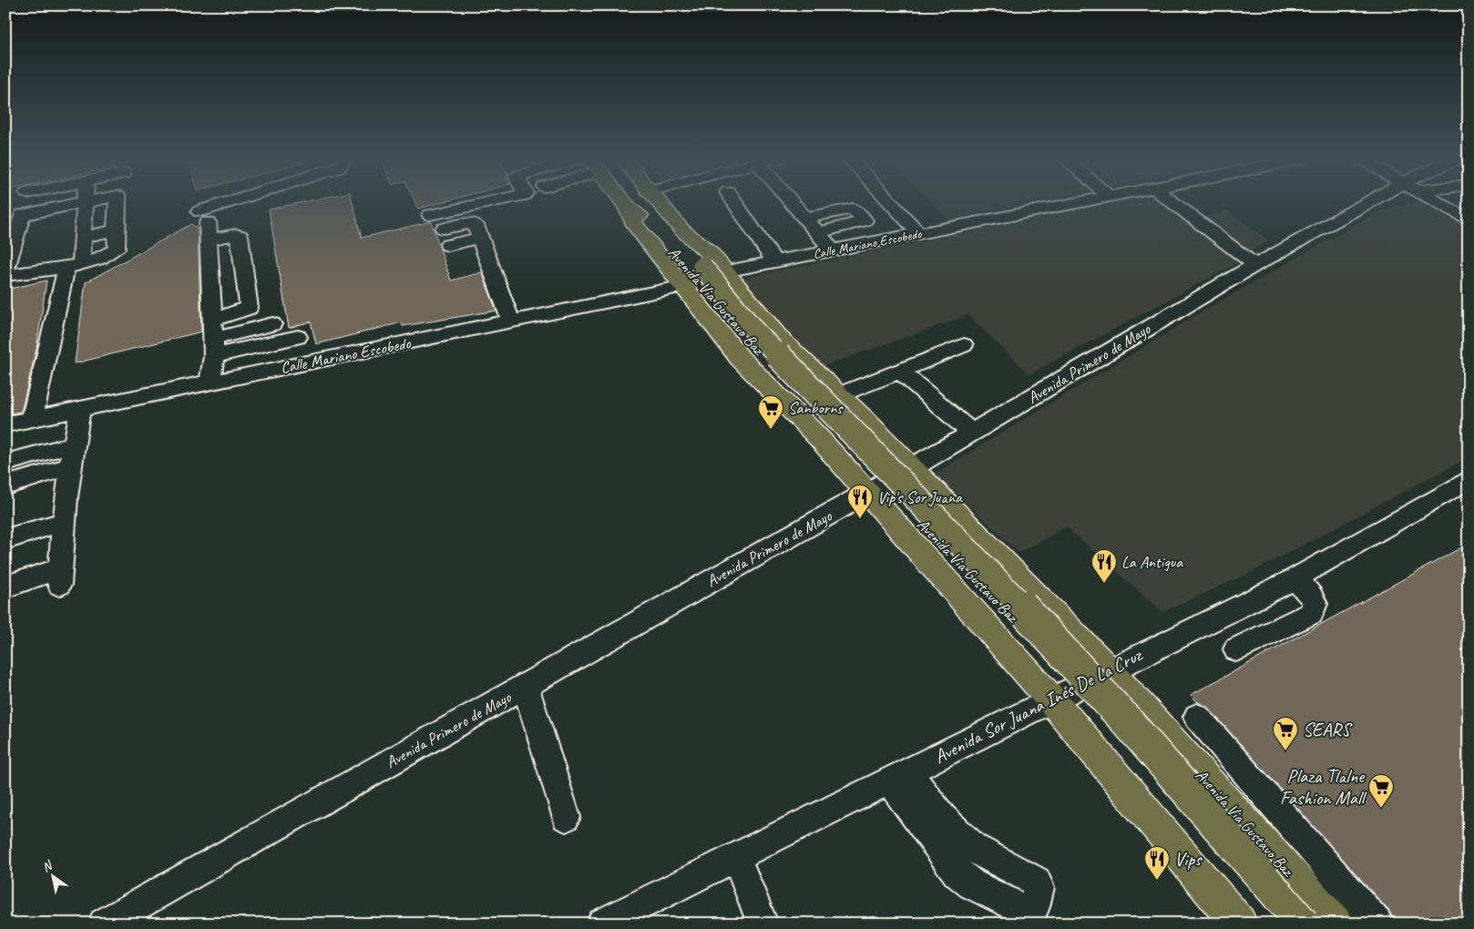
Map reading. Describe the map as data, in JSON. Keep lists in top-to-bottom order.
{
  "streets": {
    "main road": ["Avenida Via Gustavo Baz"],
    "street": ["Calle Mariano Escobedo", "Avenida Primero de Mayo", "Avenida Sor Juana Inés De La Cruz"]
  },
  "crossings": [
    ["Calle Mariano Escobedo", "Avenida Via Gustavo Baz"],
    ["Avenida Via Gustavo Baz", "Avenida Primero de Mayo"],
    ["Avenida Via Gustavo Baz", "Avenida Sor Juana Inés De La Cruz"]
  ],
  "places": {
    "supermarket": ["Sanborns", "SEARS", "Plaza Tlalne Fashion Mall"],
    "restaurant": ["Vip's Sor Juana", "La Antigua", "Vips"]
  },
  "north": "top left"
}
